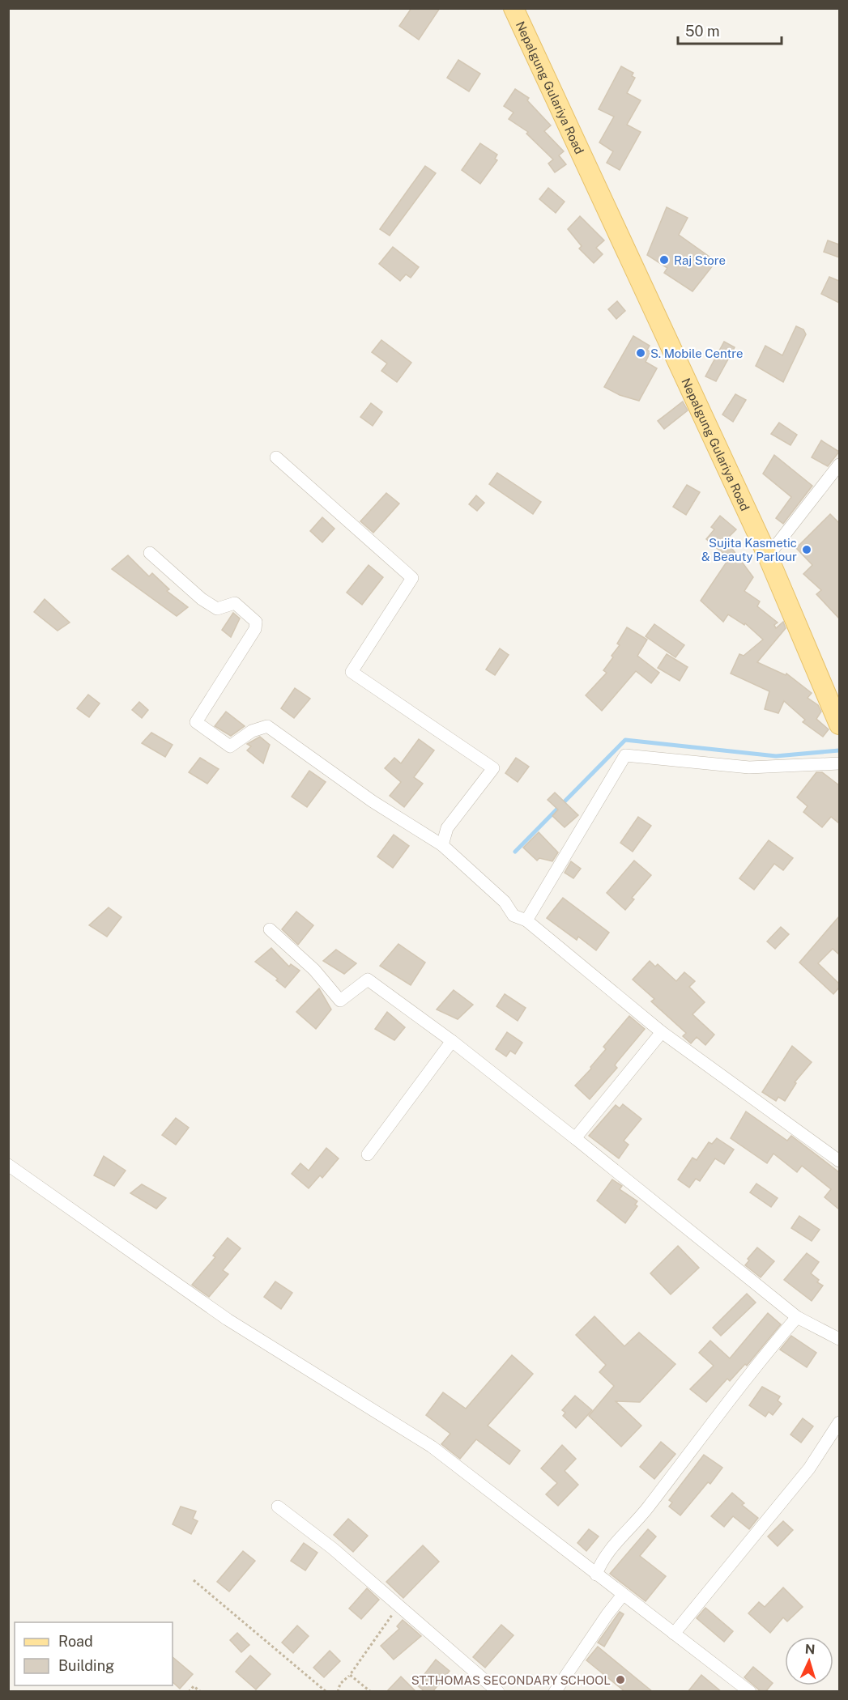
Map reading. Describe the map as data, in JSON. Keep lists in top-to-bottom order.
{
  "streets": {
    "main road": ["Nepalgung Gulariya Road"]
  },
  "places": [
    "Raj Store",
    "S. Mobile Centre",
    "Sujita Kasmetic & Beauty Parlour",
    "ST.THOMAS SECONDARY SCHOOL"
  ],
  "legend": ["Road", "Building"],
  "scale_bar": "50 m",
  "north": "top"
}
